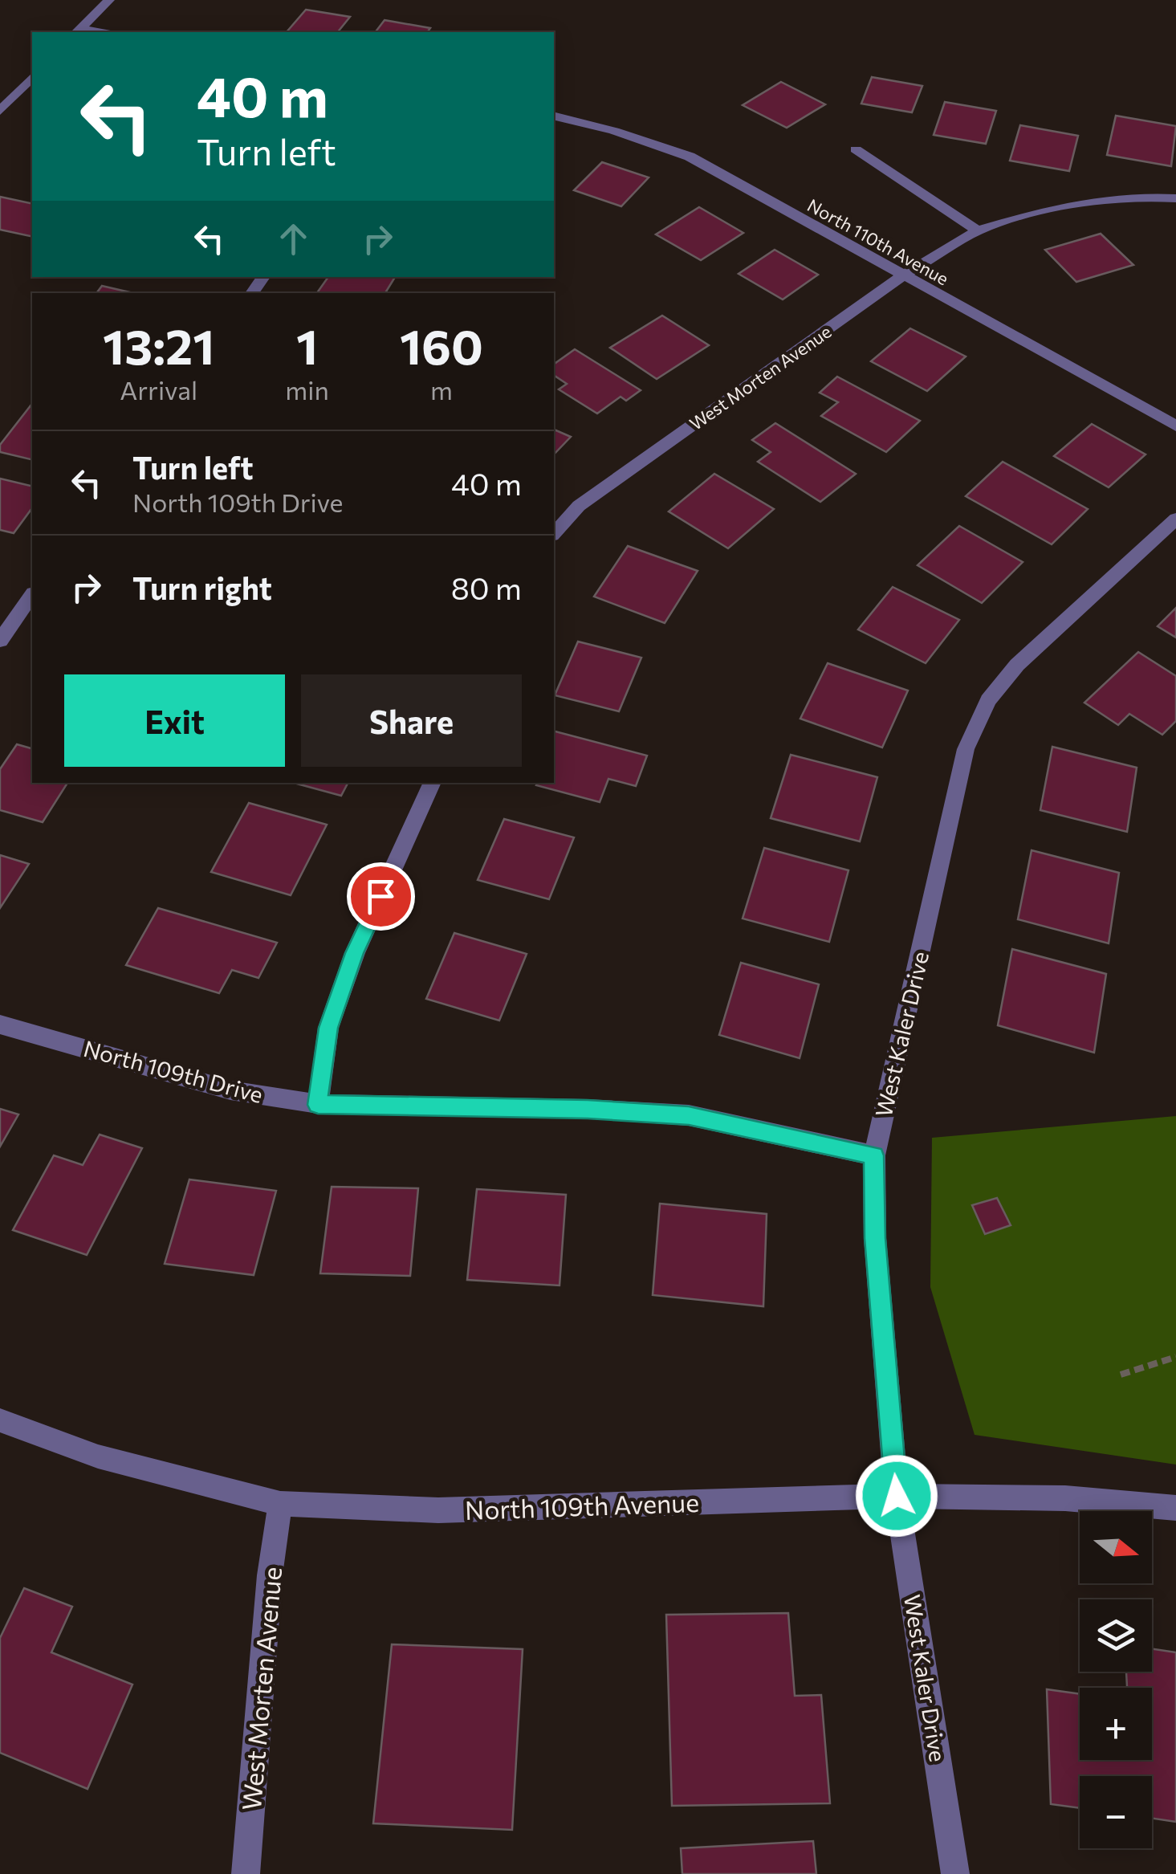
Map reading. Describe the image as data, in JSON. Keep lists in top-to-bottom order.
{
  "streets": {
    "street": [
      "North 110th Avenue",
      "West Morten Avenue",
      "West Kaler Drive",
      "North 109th Drive",
      "North 109th Avenue"
    ]
  },
  "crossings": [
    ["North 110th Avenue", "West Morten Avenue"],
    ["West Morten Avenue", "North 109th Avenue"],
    ["West Kaler Drive", "North 109th Drive"],
    ["West Kaler Drive", "North 109th Avenue"]
  ],
  "north": "right",
  "page": {
    "turn": ["40 m", "Turn left"],
    "eta": [
      "13:21",
      "Arrival",
      "1",
      "min",
      "160",
      "m"
    ],
    "list": [
      {
        "name": "Turn left",
        "note": "North 109th Drive",
        "value": "40 m"
      },
      {
        "name": "Turn right",
        "value": "80 m"
      }
    ],
    "buttons": ["Exit", "Share"],
    "map_buttons": ["+", "−"]
  }
}
